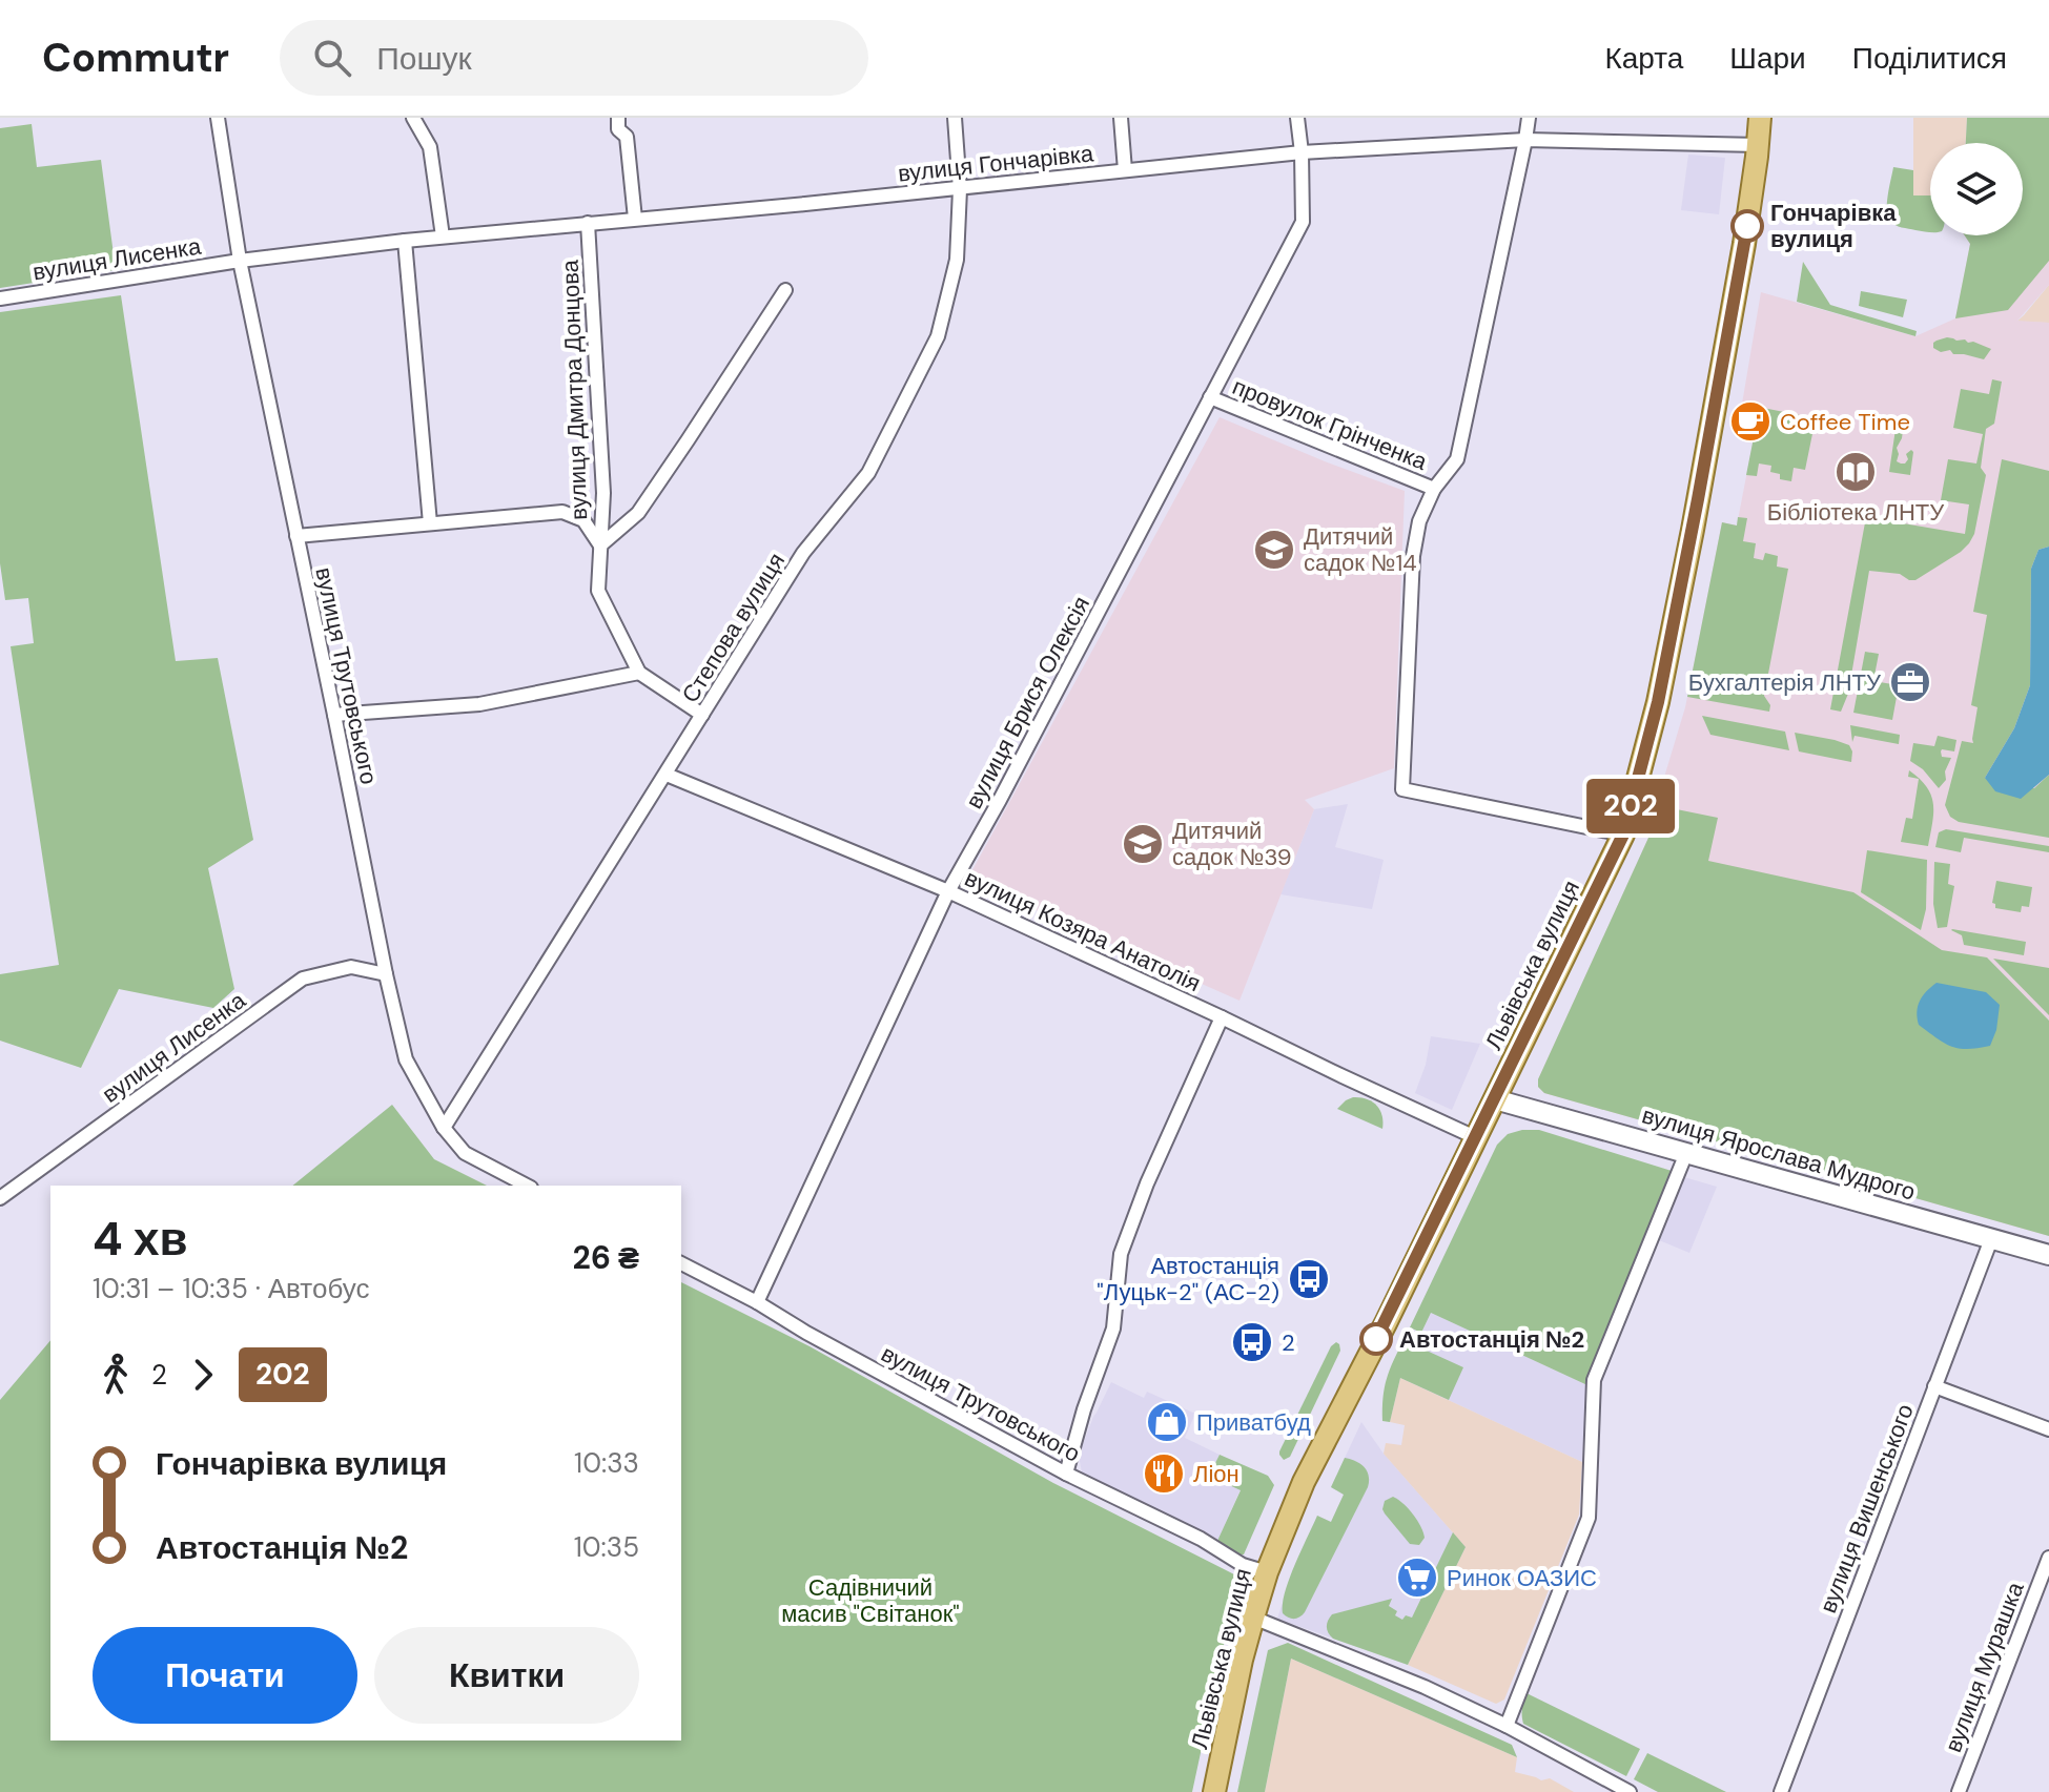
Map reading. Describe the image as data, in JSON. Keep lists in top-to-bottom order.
{
  "streets": {
    "main road": ["Львівська вулиця", "вулиця Ярослава Мудрого"],
    "street": [
      "вулиця Гончарівка",
      "вулиця Лисенка",
      "вулиця Дмитра Донцова",
      "провулок Грінченка",
      "Степова вулиця",
      "вулиця Трутовського",
      "вулиця Брися Олексія",
      "вулиця Козяра Анатолія",
      "вулиця Вишенського",
      "вулиця Мурашка"
    ]
  },
  "crossings": [
    ["вулиця Гончарівка", "вулиця Лисенка"],
    ["вулиця Гончарівка", "вулиця Дмитра Донцова"],
    ["вулиця Гончарівка", "Степова вулиця"],
    ["вулиця Гончарівка", "вулиця Трутовського"],
    ["вулиця Гончарівка", "вулиця Брися Олексія"],
    ["вулиця Гончарівка", "Львівська вулиця"],
    ["вулиця Лисенка", "вулиця Трутовського"],
    ["вулиця Дмитра Донцова", "Степова вулиця"],
    ["провулок Грінченка", "вулиця Брися Олексія"],
    ["Степова вулиця", "вулиця Трутовського"],
    ["Степова вулиця", "вулиця Козяра Анатолія"],
    ["вулиця Трутовського", "вулиця Брися Олексія"],
    ["вулиця Трутовського", "Львівська вулиця"],
    ["вулиця Брися Олексія", "вулиця Козяра Анатолія"],
    ["вулиця Козяра Анатолія", "Львівська вулиця"],
    ["Львівська вулиця", "вулиця Ярослава Мудрого"],
    ["вулиця Ярослава Мудрого", "вулиця Вишенського"]
  ],
  "parks": ["Садівничий масив \"Світанок\""],
  "places": {
    "other": ["Гончарівка вулиця", "Автостанція №2"],
    "cafe": ["Coffee Time"],
    "library": ["Бібліотека ЛНТУ"],
    "school or university": ["Дитячий садок №14", "Дитячий садок №39"],
    "office": ["Бухгалтерія ЛНТУ"],
    "bus stop": ["Автостанція \"Луцьк-2\" (АС-2)", "2"],
    "shop": ["Приватбуд"],
    "restaurant": ["Ліон"],
    "supermarket": ["Ринок ОАЗИС"]
  },
  "lines": ["bus line 202"],
  "page": {
    "header": "Commutr",
    "search": "Пошук",
    "nav": ["Карта", "Шари", "Поділитися"],
    "on_map": "202",
    "heading": ["4 хв", "10:31 – 10:35 · Автобус", "26 ₴"],
    "legs": ["2", "202"],
    "list": [
      {
        "name": "Гончарівка вулиця",
        "value": "10:33"
      },
      {
        "name": "Автостанція №2",
        "value": "10:35"
      }
    ],
    "buttons": ["Почати", "Квитки"]
  }
}
